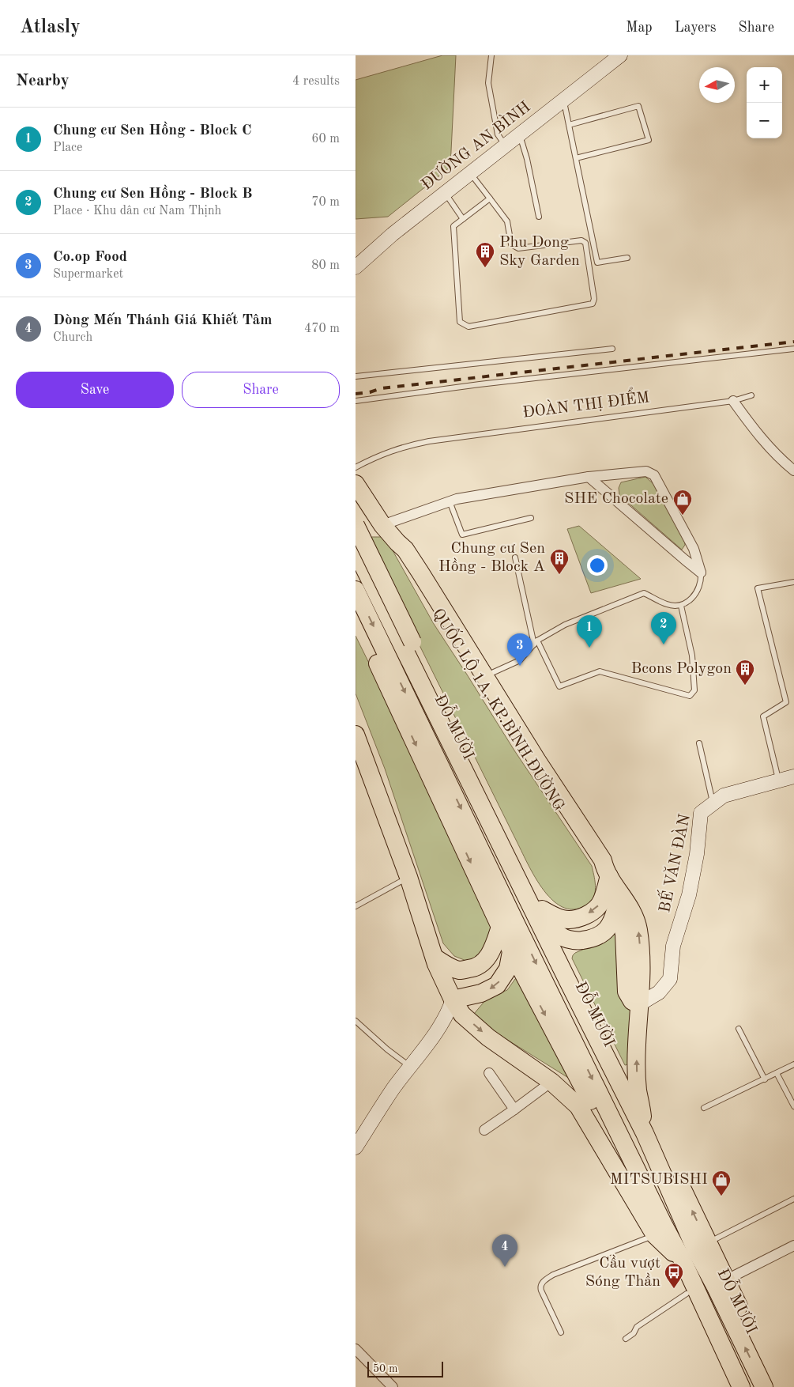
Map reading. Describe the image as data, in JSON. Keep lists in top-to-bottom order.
{
  "streets": {
    "highway": ["QUỐC LỘ 1A, KP.BÌNH ĐƯỜNG", "ĐỖ MƯỜI"],
    "street": ["ĐƯỜNG AN BÌNH", "BẾ VĂN ĐÀN"],
    "lane": ["ĐOÀN THỊ ĐIỂM"]
  },
  "places": {
    "building": ["Phu Dong Sky Garden", "Chung cư Sen Hồng - Block A", "Bcons Polygon"],
    "shop": ["SHE Chocolate", "MITSUBISHI"],
    "bus stop": ["Cầu vượt Sóng Thần"]
  },
  "scale_bar": "50 m",
  "north": "left",
  "page": {
    "header": "Atlasly",
    "nav": ["Map", "Layers", "Share"],
    "heading": ["Nearby", "4 results"],
    "map_buttons": ["+", "−"],
    "list": [
      {
        "mark": "1",
        "name": "Chung cư Sen Hồng - Block C",
        "note": "Place",
        "value": "60 m"
      },
      {
        "mark": "2",
        "name": "Chung cư Sen Hồng - Block B",
        "note": "Place · Khu dân cư Nam Thịnh",
        "value": "70 m"
      },
      {
        "mark": "3",
        "name": "Co.op Food",
        "note": "Supermarket",
        "value": "80 m"
      },
      {
        "mark": "4",
        "name": "Dòng Mến Thánh Giá Khiết Tâm",
        "note": "Church",
        "value": "470 m"
      }
    ],
    "buttons": ["Save", "Share"],
    "pins": [
      "2",
      "1",
      "3",
      "4"
    ],
    "scale": "50 m"
  }
}
